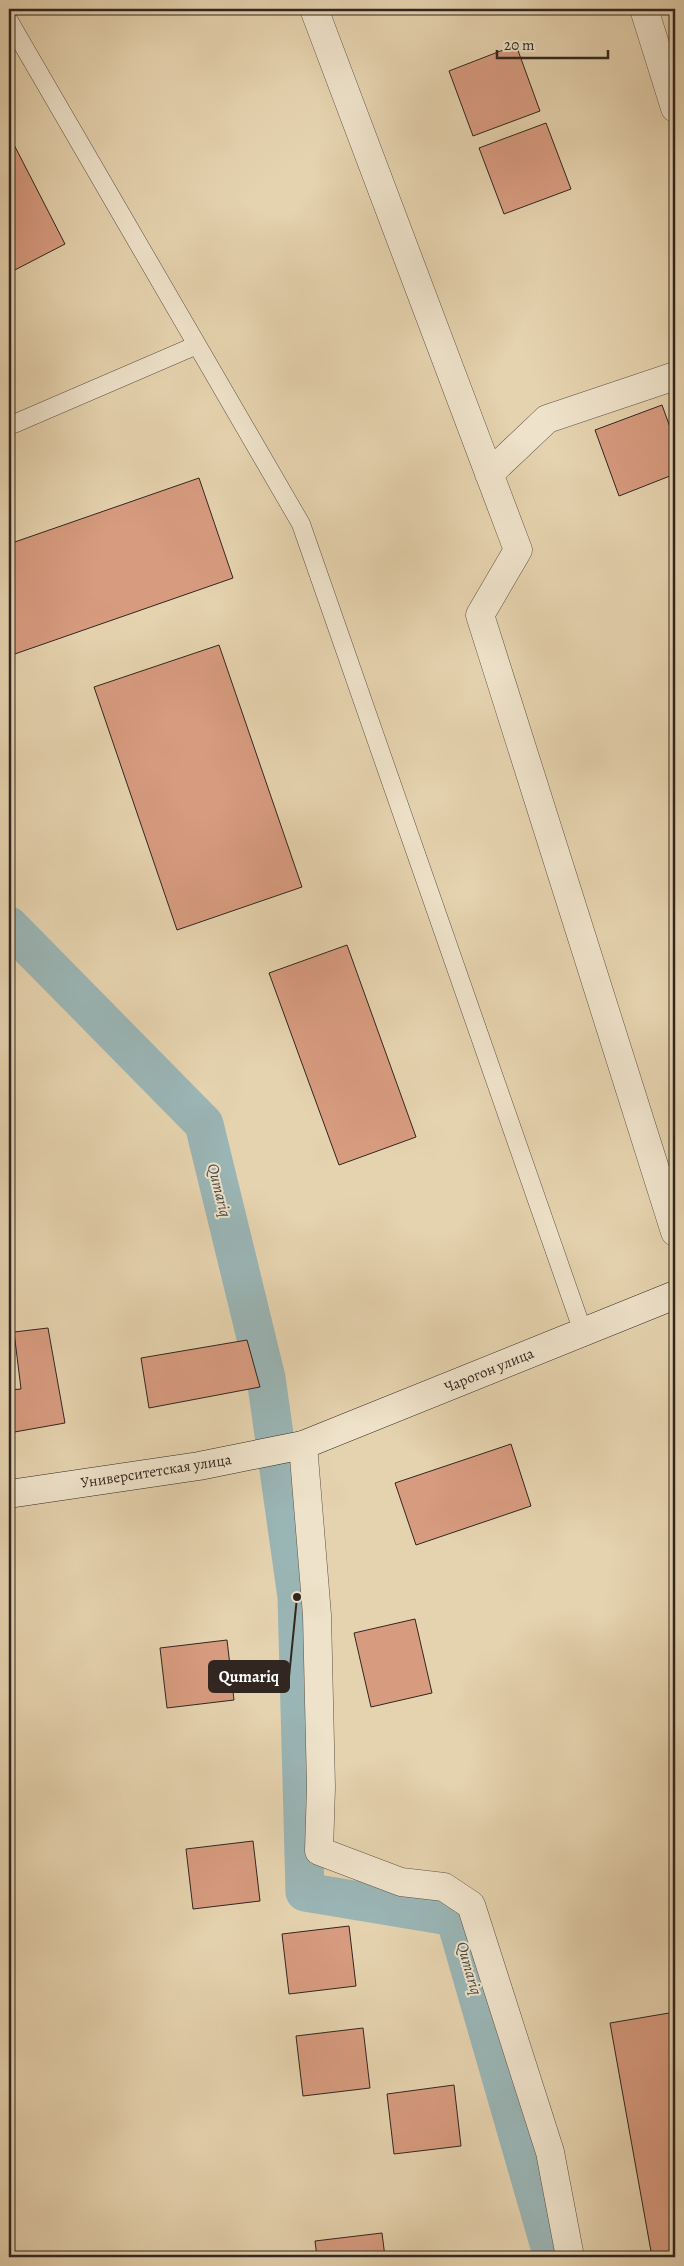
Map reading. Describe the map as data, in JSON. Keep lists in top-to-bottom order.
{
  "streets": {
    "street": ["Чарогон улица", "Университетская улица"]
  },
  "crossings": [
    ["Чарогон улица", "Университетская улица"]
  ],
  "water": ["Qumariq"],
  "places": ["Qumariq"],
  "scale_bar": "20 m"
}
